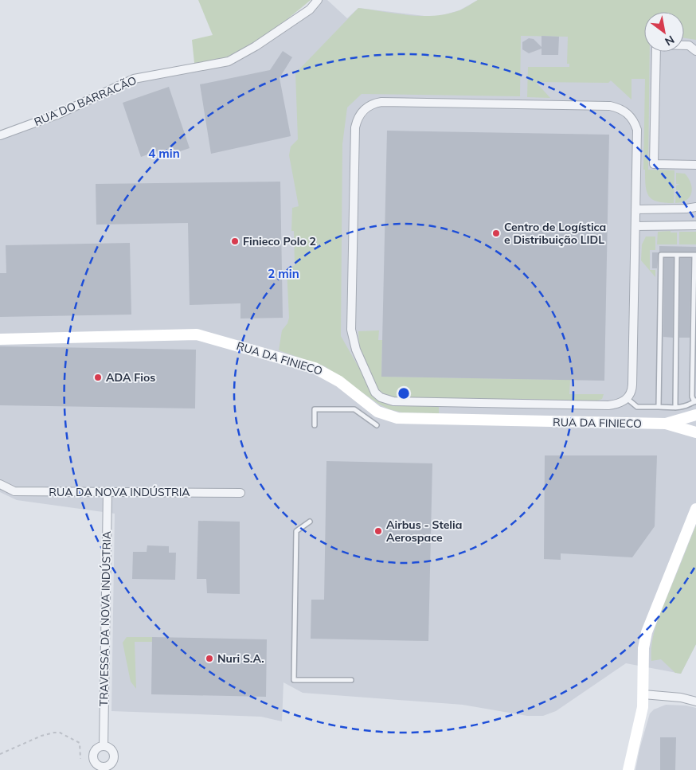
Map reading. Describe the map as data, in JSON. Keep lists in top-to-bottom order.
{
  "streets": {
    "street": [
      "RUA DO BARRACÃO",
      "RUA DA FINIECO",
      "RUA DA NOVA INDÚSTRIA",
      "TRAVESSA DA NOVA INDÚSTRIA"
    ]
  },
  "crossings": [
    ["RUA DA NOVA INDÚSTRIA", "TRAVESSA DA NOVA INDÚSTRIA"]
  ],
  "places": [
    "Centro de Logística e Distribuição LIDL",
    "Finieco Polo 2",
    "ADA Fios",
    "Airbus - Stelia Aerospace",
    "Nuri S.A."
  ],
  "north": "bottom right",
  "rings": ["4 min", "2 min"]
}
